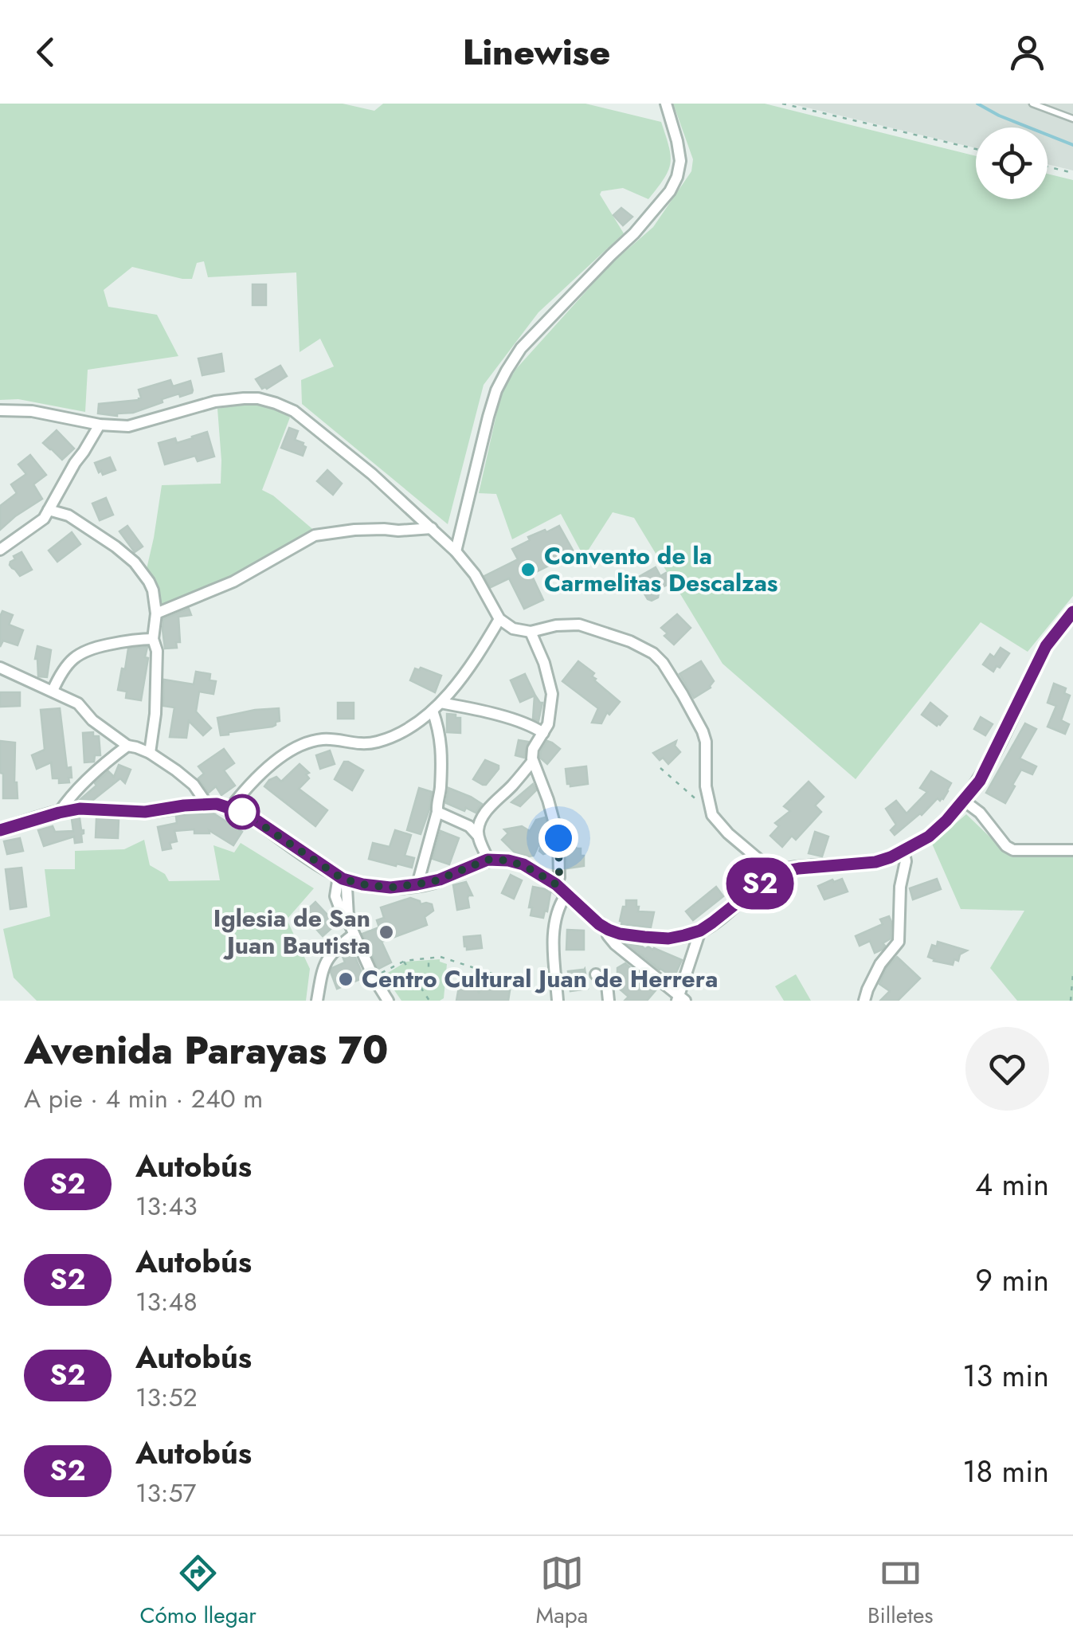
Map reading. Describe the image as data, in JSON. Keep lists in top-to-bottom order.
{
  "places": ["Convento de la Carmelitas Descalzas", "Iglesia de San Juan Bautista", "Centro Cultural Juan de Herrera"],
  "lines": ["bus line S2"],
  "page": {
    "header": "Linewise",
    "on_map": "S2",
    "heading": ["Avenida Parayas 70", "A pie · 4 min · 240 m"],
    "list": [
      {
        "mark": "S2",
        "name": "Autobús",
        "note": "13:43",
        "value": "4 min"
      },
      {
        "mark": "S2",
        "name": "Autobús",
        "note": "13:48",
        "value": "9 min"
      },
      {
        "mark": "S2",
        "name": "Autobús",
        "note": "13:52",
        "value": "13 min"
      },
      {
        "mark": "S2",
        "name": "Autobús",
        "note": "13:57",
        "value": "18 min"
      }
    ],
    "tabs": ["Cómo llegar", "Mapa", "Billetes"]
  }
}
